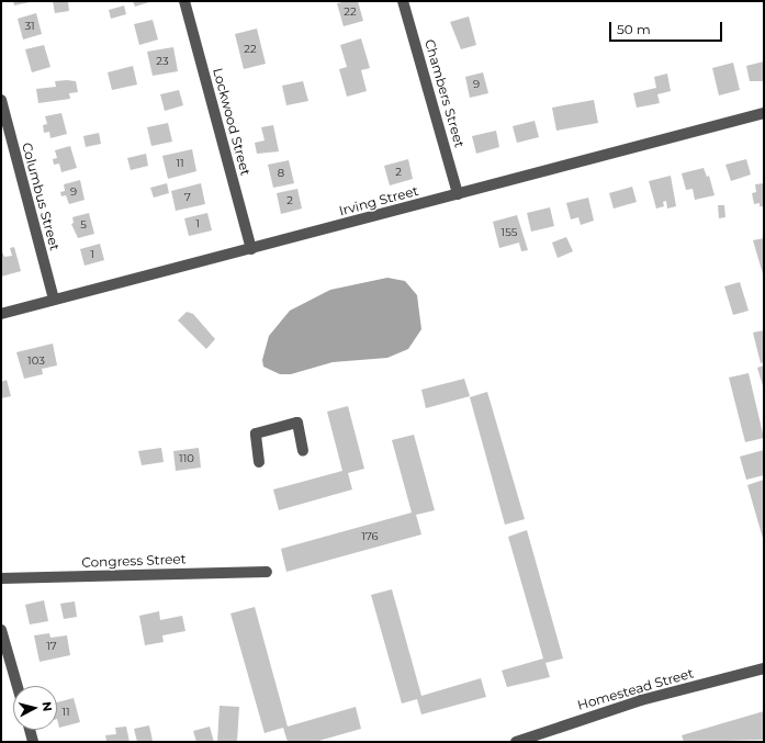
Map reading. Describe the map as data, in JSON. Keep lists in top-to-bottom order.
{
  "streets": {
    "street": [
      "Chambers Street",
      "Lockwood Street",
      "Columbus Street",
      "Irving Street",
      "Congress Street",
      "Homestead Street"
    ]
  },
  "crossings": [
    ["Chambers Street", "Irving Street"],
    ["Lockwood Street", "Irving Street"],
    ["Columbus Street", "Irving Street"]
  ],
  "house_numbers": [
    "22",
    "31",
    "22",
    "23",
    "9",
    "11",
    "2",
    "8",
    "9",
    "7",
    "2",
    "1",
    "5",
    "155",
    "1",
    "103",
    "110",
    "176",
    "17",
    "11"
  ],
  "scale_bar": "50 m",
  "north": "right"
}
